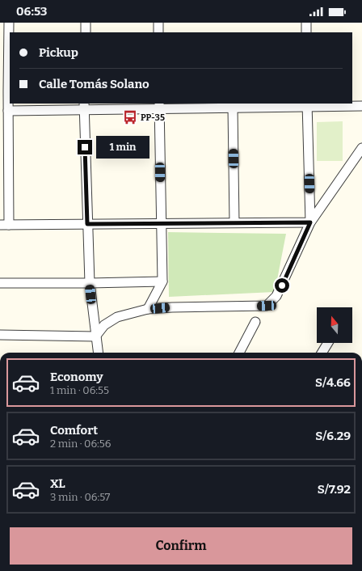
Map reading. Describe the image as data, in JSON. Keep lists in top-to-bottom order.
{
  "places": {
    "bus stop": ["PP-35"]
  },
  "north": "top",
  "page": {
    "status": "06:53",
    "banner": ["Pickup", "Calle Tomás Solano"],
    "bubble": "1 min",
    "list": [
      {
        "name": "Economy",
        "note": "1 min · 06:55",
        "value": "S/4.66"
      },
      {
        "name": "Comfort",
        "note": "2 min · 06:56",
        "value": "S/6.29"
      },
      {
        "name": "XL",
        "note": "3 min · 06:57",
        "value": "S/7.92"
      }
    ],
    "buttons": "Confirm"
  }
}
